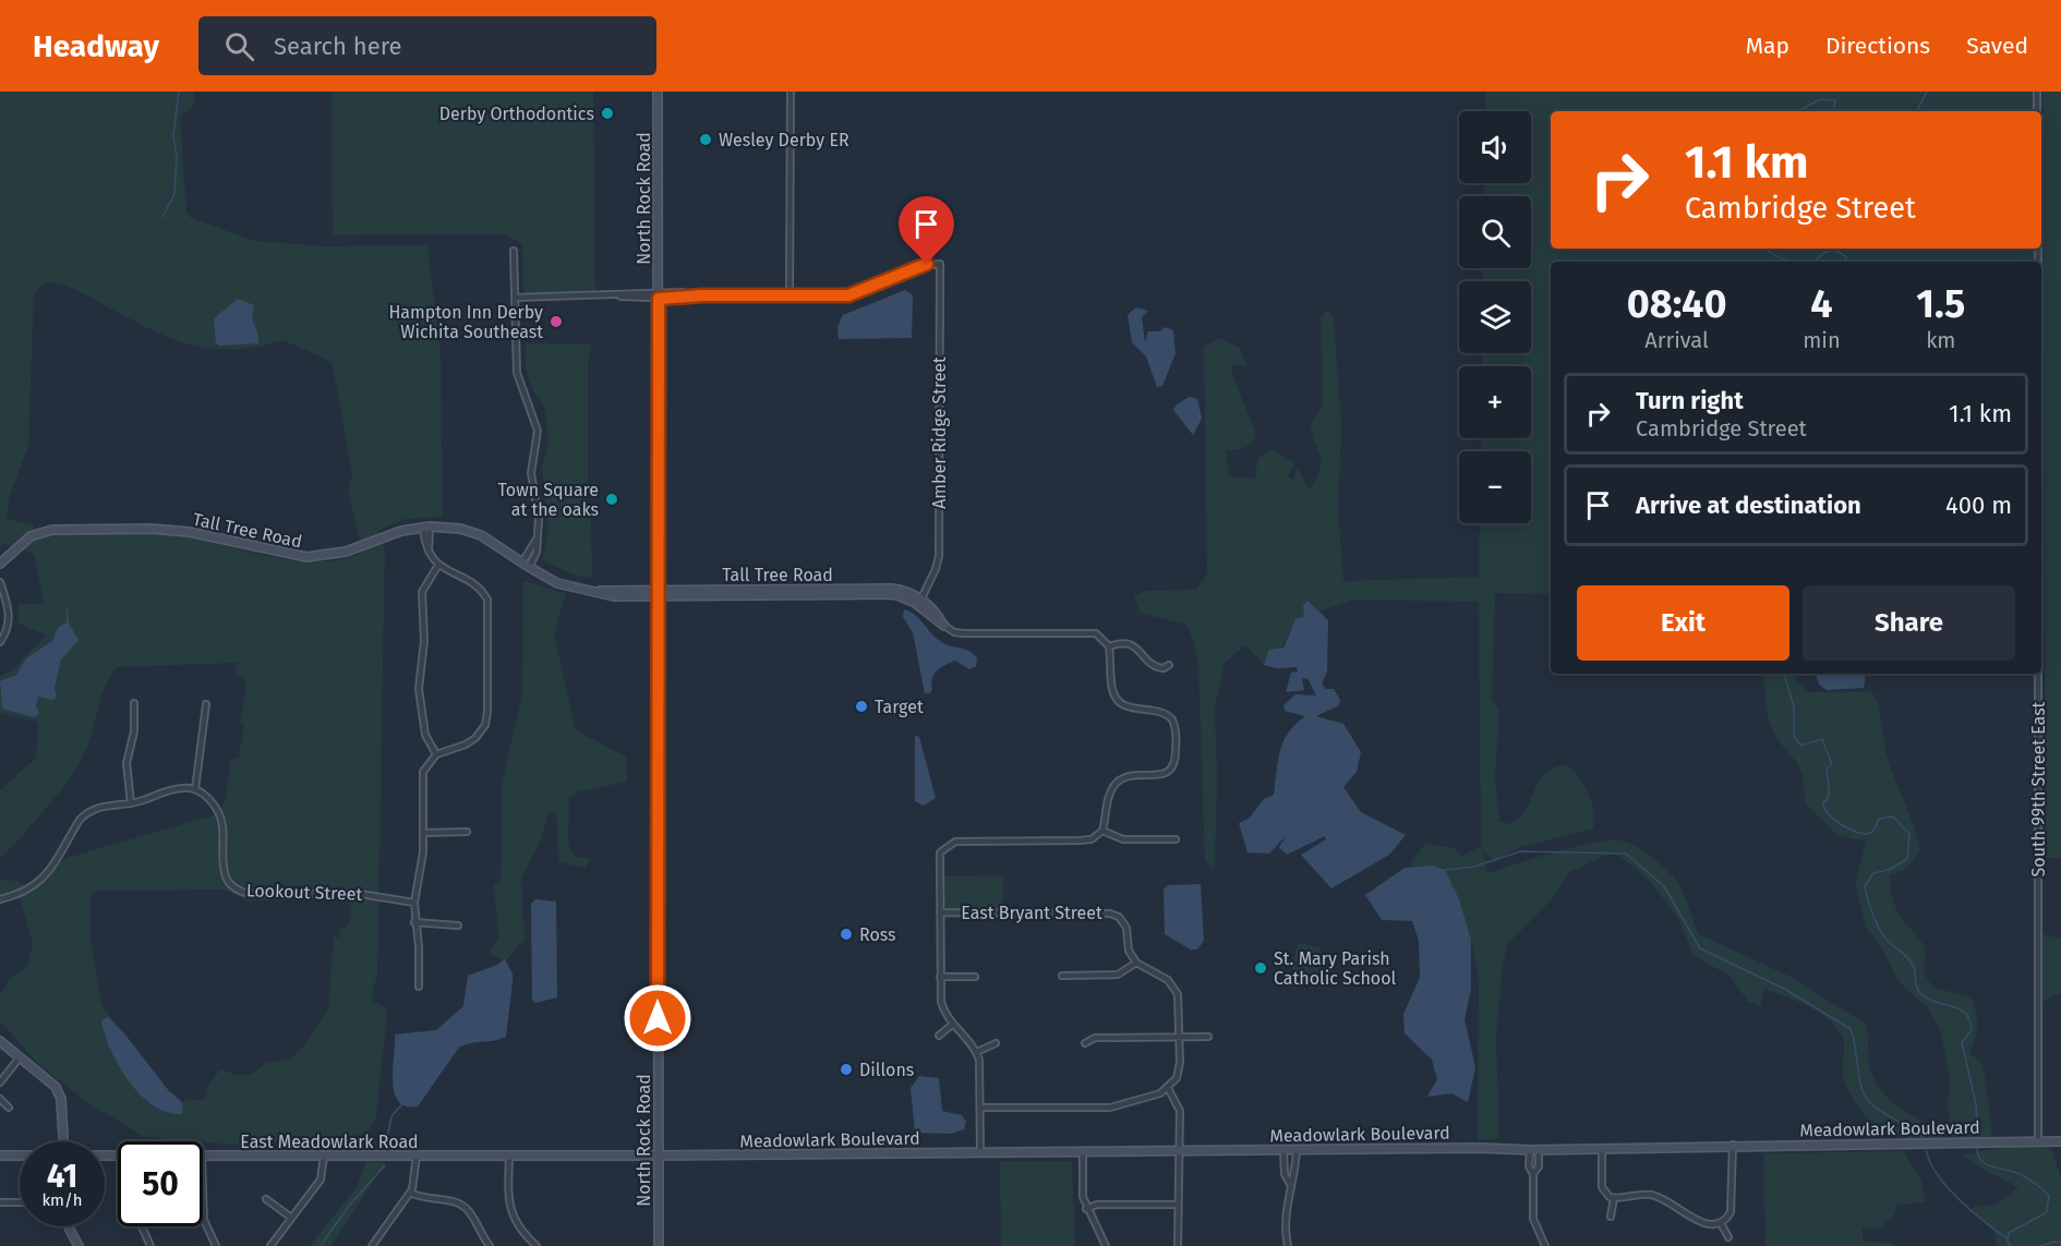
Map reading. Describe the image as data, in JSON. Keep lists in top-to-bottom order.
{
  "streets": {
    "street": [
      "North Rock Road",
      "Amber Ridge Street",
      "Tall Tree Road",
      "South 99th Street East",
      "Lookout Street",
      "East Bryant Street",
      "Meadowlark Boulevard",
      "East Meadowlark Road"
    ]
  },
  "crossings": [
    ["North Rock Road", "Tall Tree Road"],
    ["North Rock Road", "Meadowlark Boulevard"],
    ["North Rock Road", "East Meadowlark Road"],
    ["Amber Ridge Street", "Tall Tree Road"],
    ["South 99th Street East", "Meadowlark Boulevard"],
    ["Meadowlark Boulevard", "East Meadowlark Road"]
  ],
  "places": [
    "Derby Orthodontics",
    "Wesley Derby ER",
    "Hampton Inn Derby Wichita Southeast",
    "Town Square at the oaks",
    "Target",
    "Ross",
    "St. Mary Parish Catholic School",
    "Dillons"
  ],
  "page": {
    "header": "Headway",
    "search": "Search here",
    "nav": ["Map", "Directions", "Saved"],
    "map_buttons": ["+", "−"],
    "turn": ["1.1 km", "Cambridge Street"],
    "eta": [
      "08:40",
      "Arrival",
      "4",
      "min",
      "1.5",
      "km"
    ],
    "list": [
      {
        "name": "Turn right",
        "note": "Cambridge Street",
        "value": "1.1 km"
      },
      {
        "name": "Arrive at destination",
        "value": "400 m"
      }
    ],
    "buttons": ["Exit", "Share"],
    "speed": "41 km/h",
    "limit": "50"
  }
}
